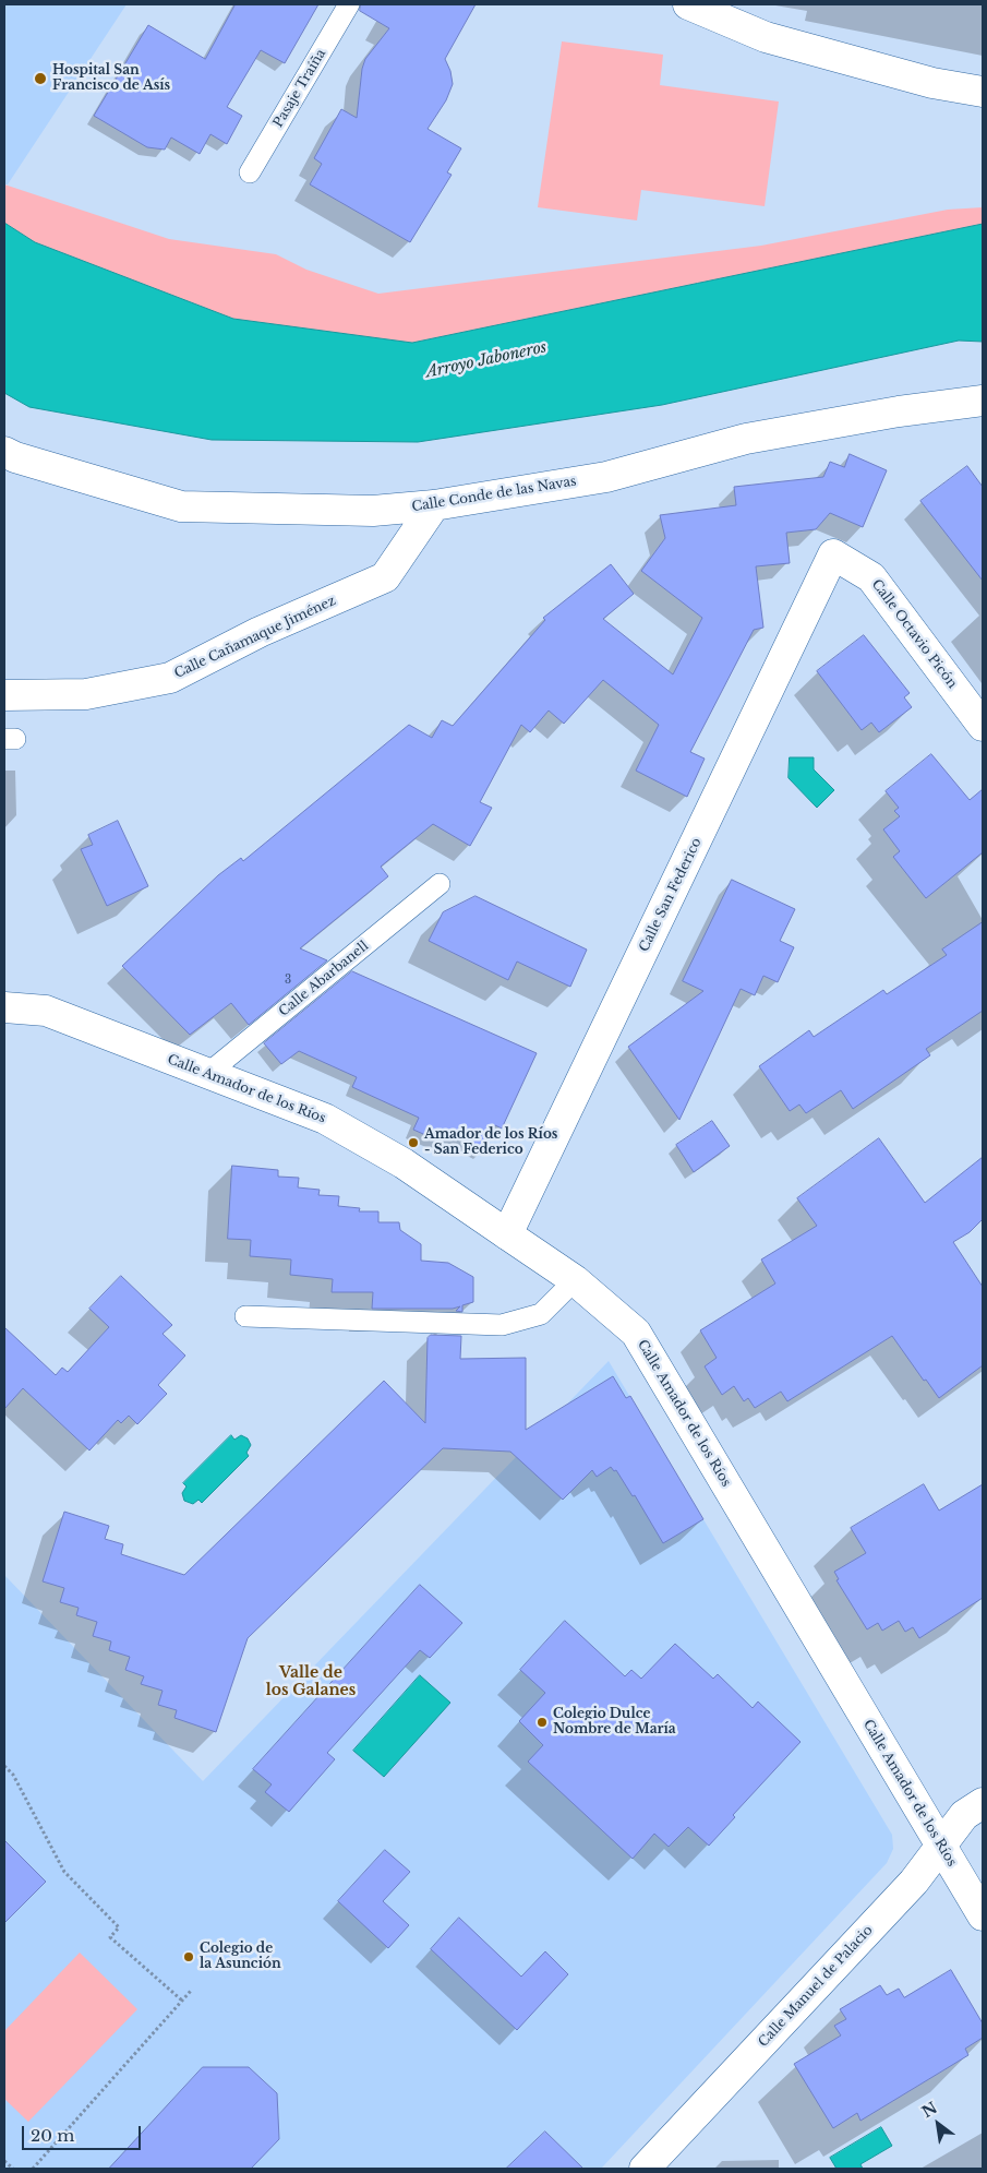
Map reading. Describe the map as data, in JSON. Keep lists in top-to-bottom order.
{
  "streets": {
    "street": [
      "Calle Conde de las Navas",
      "Calle Octavio Picón",
      "Calle Cañamaque Jiménez",
      "Calle San Federico",
      "Calle Amador de los Ríos",
      "Calle Manuel de Palacio"
    ],
    "lane": ["Pasaje Traíña", "Calle Abarbanell"]
  },
  "crossings": [
    ["Calle Conde de las Navas", "Calle Cañamaque Jiménez"],
    ["Calle Octavio Picón", "Calle San Federico"],
    ["Calle San Federico", "Calle Amador de los Ríos"],
    ["Calle Abarbanell", "Calle Amador de los Ríos"],
    ["Calle Amador de los Ríos", "Calle Manuel de Palacio"]
  ],
  "districts": ["Valle de los Galanes"],
  "water": ["Arroyo Jaboneros"],
  "places": [
    "Hospital San Francisco de Asís",
    "Amador de los Ríos - San Federico",
    "Colegio Dulce Nombre de María",
    "Colegio de la Asunción"
  ],
  "house_numbers": ["3"],
  "scale_bar": "20 m",
  "north": "top left"
}
